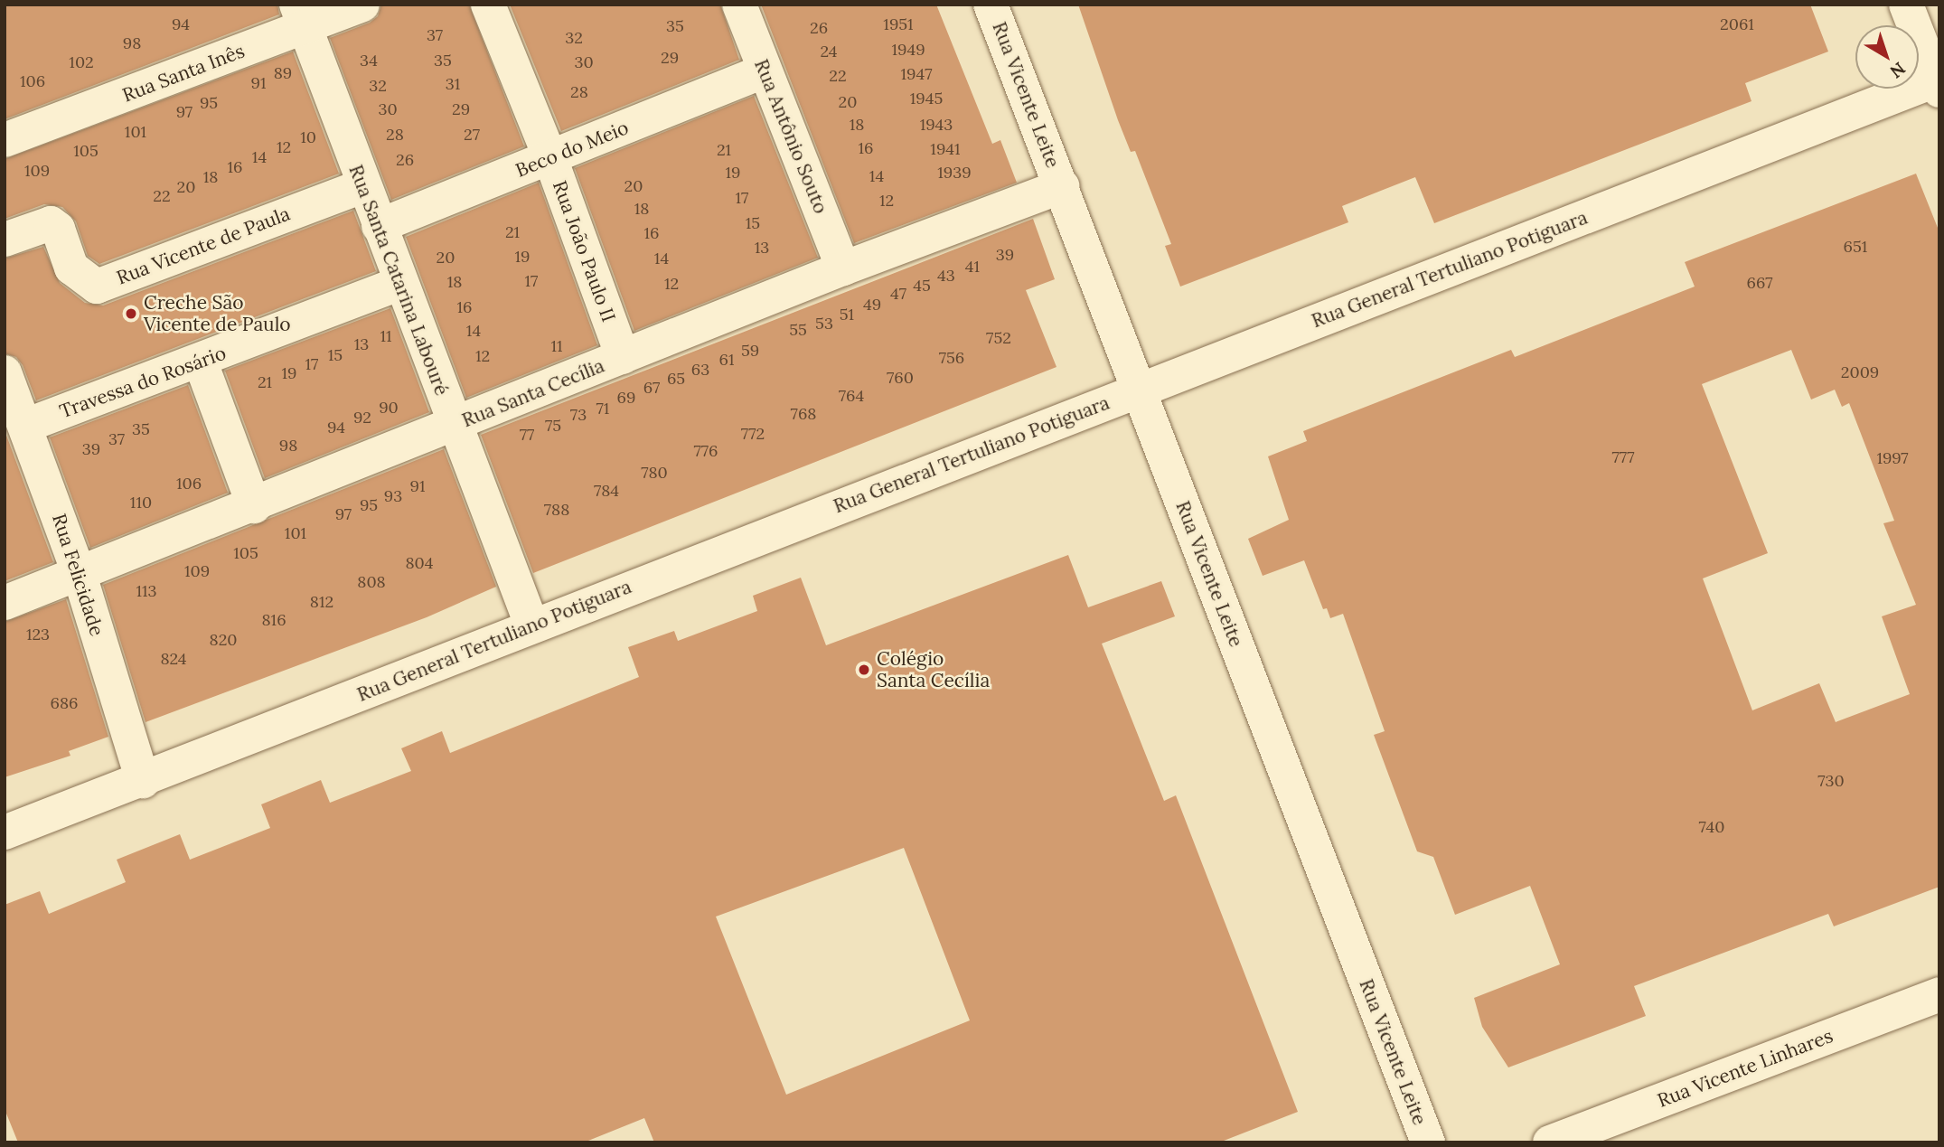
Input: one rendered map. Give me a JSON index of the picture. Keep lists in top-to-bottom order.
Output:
{
  "streets": {
    "street": [
      "Rua Santa Inês",
      "Rua Vicente Leite",
      "Rua Antônio Souto",
      "Beco do Meio",
      "Rua Vicente de Paula",
      "Rua João Paulo II",
      "Rua General Tertuliano Potiguara",
      "Rua Santa Catarina Labouré",
      "Travessa do Rosário",
      "Rua Santa Cecília",
      "Rua Felicidade",
      "Rua Vicente Linhares"
    ]
  },
  "crossings": [
    ["Rua Santa Inês", "Rua Santa Catarina Labouré"],
    ["Rua Vicente Leite", "Rua General Tertuliano Potiguara"],
    ["Rua Vicente Leite", "Rua Santa Cecília"],
    ["Rua Antônio Souto", "Beco do Meio"],
    ["Rua Antônio Souto", "Rua Santa Cecília"],
    ["Beco do Meio", "Rua João Paulo II"],
    ["Beco do Meio", "Rua Santa Catarina Labouré"],
    ["Rua Vicente de Paula", "Rua Santa Catarina Labouré"],
    ["Rua João Paulo II", "Rua Santa Cecília"],
    ["Rua General Tertuliano Potiguara", "Rua Santa Catarina Labouré"],
    ["Rua General Tertuliano Potiguara", "Rua Felicidade"],
    ["Rua Santa Catarina Labouré", "Travessa do Rosário"],
    ["Rua Santa Catarina Labouré", "Rua Santa Cecília"],
    ["Travessa do Rosário", "Rua Felicidade"],
    ["Rua Santa Cecília", "Rua Felicidade"]
  ],
  "places": ["Creche São Vicente de Paulo", "Colégio Santa Cecília"],
  "house_numbers": [
    "94",
    "1951",
    "2061",
    "35",
    "26",
    "37",
    "32",
    "98",
    "1949",
    "24",
    "29",
    "34",
    "35",
    "102",
    "30",
    "89",
    "1947",
    "22",
    "106",
    "91",
    "31",
    "32",
    "28",
    "1945",
    "20",
    "95",
    "30",
    "29",
    "97",
    "18",
    "1943",
    "101",
    "28",
    "27",
    "10",
    "12",
    "16",
    "1941",
    "21",
    "105",
    "14",
    "26",
    "16",
    "109",
    "19",
    "1939",
    "14",
    "18",
    "20",
    "20",
    "22",
    "17",
    "12",
    "18",
    "15",
    "21",
    "16",
    "651",
    "13",
    "39",
    "19",
    "20",
    "14",
    "41",
    "43",
    "17",
    "18",
    "667",
    "12",
    "45",
    "47",
    "49",
    "16",
    "51",
    "53",
    "55",
    "14",
    "11",
    "752",
    "13",
    "11",
    "59",
    "15",
    "12",
    "756",
    "61",
    "17",
    "63",
    "2009",
    "19",
    "760",
    "65",
    "21",
    "67",
    "764",
    "69",
    "90",
    "71",
    "768",
    "73",
    "92",
    "75",
    "94",
    "35",
    "772",
    "77",
    "37",
    "98",
    "39",
    "776",
    "777",
    "1997",
    "780",
    "106",
    "91",
    "784",
    "93",
    "110",
    "95",
    "788",
    "97",
    "101",
    "105",
    "804",
    "109",
    "808",
    "113",
    "812",
    "816",
    "123",
    "820",
    "824",
    "686",
    "730",
    "740"
  ],
  "north": "bottom right"
}
